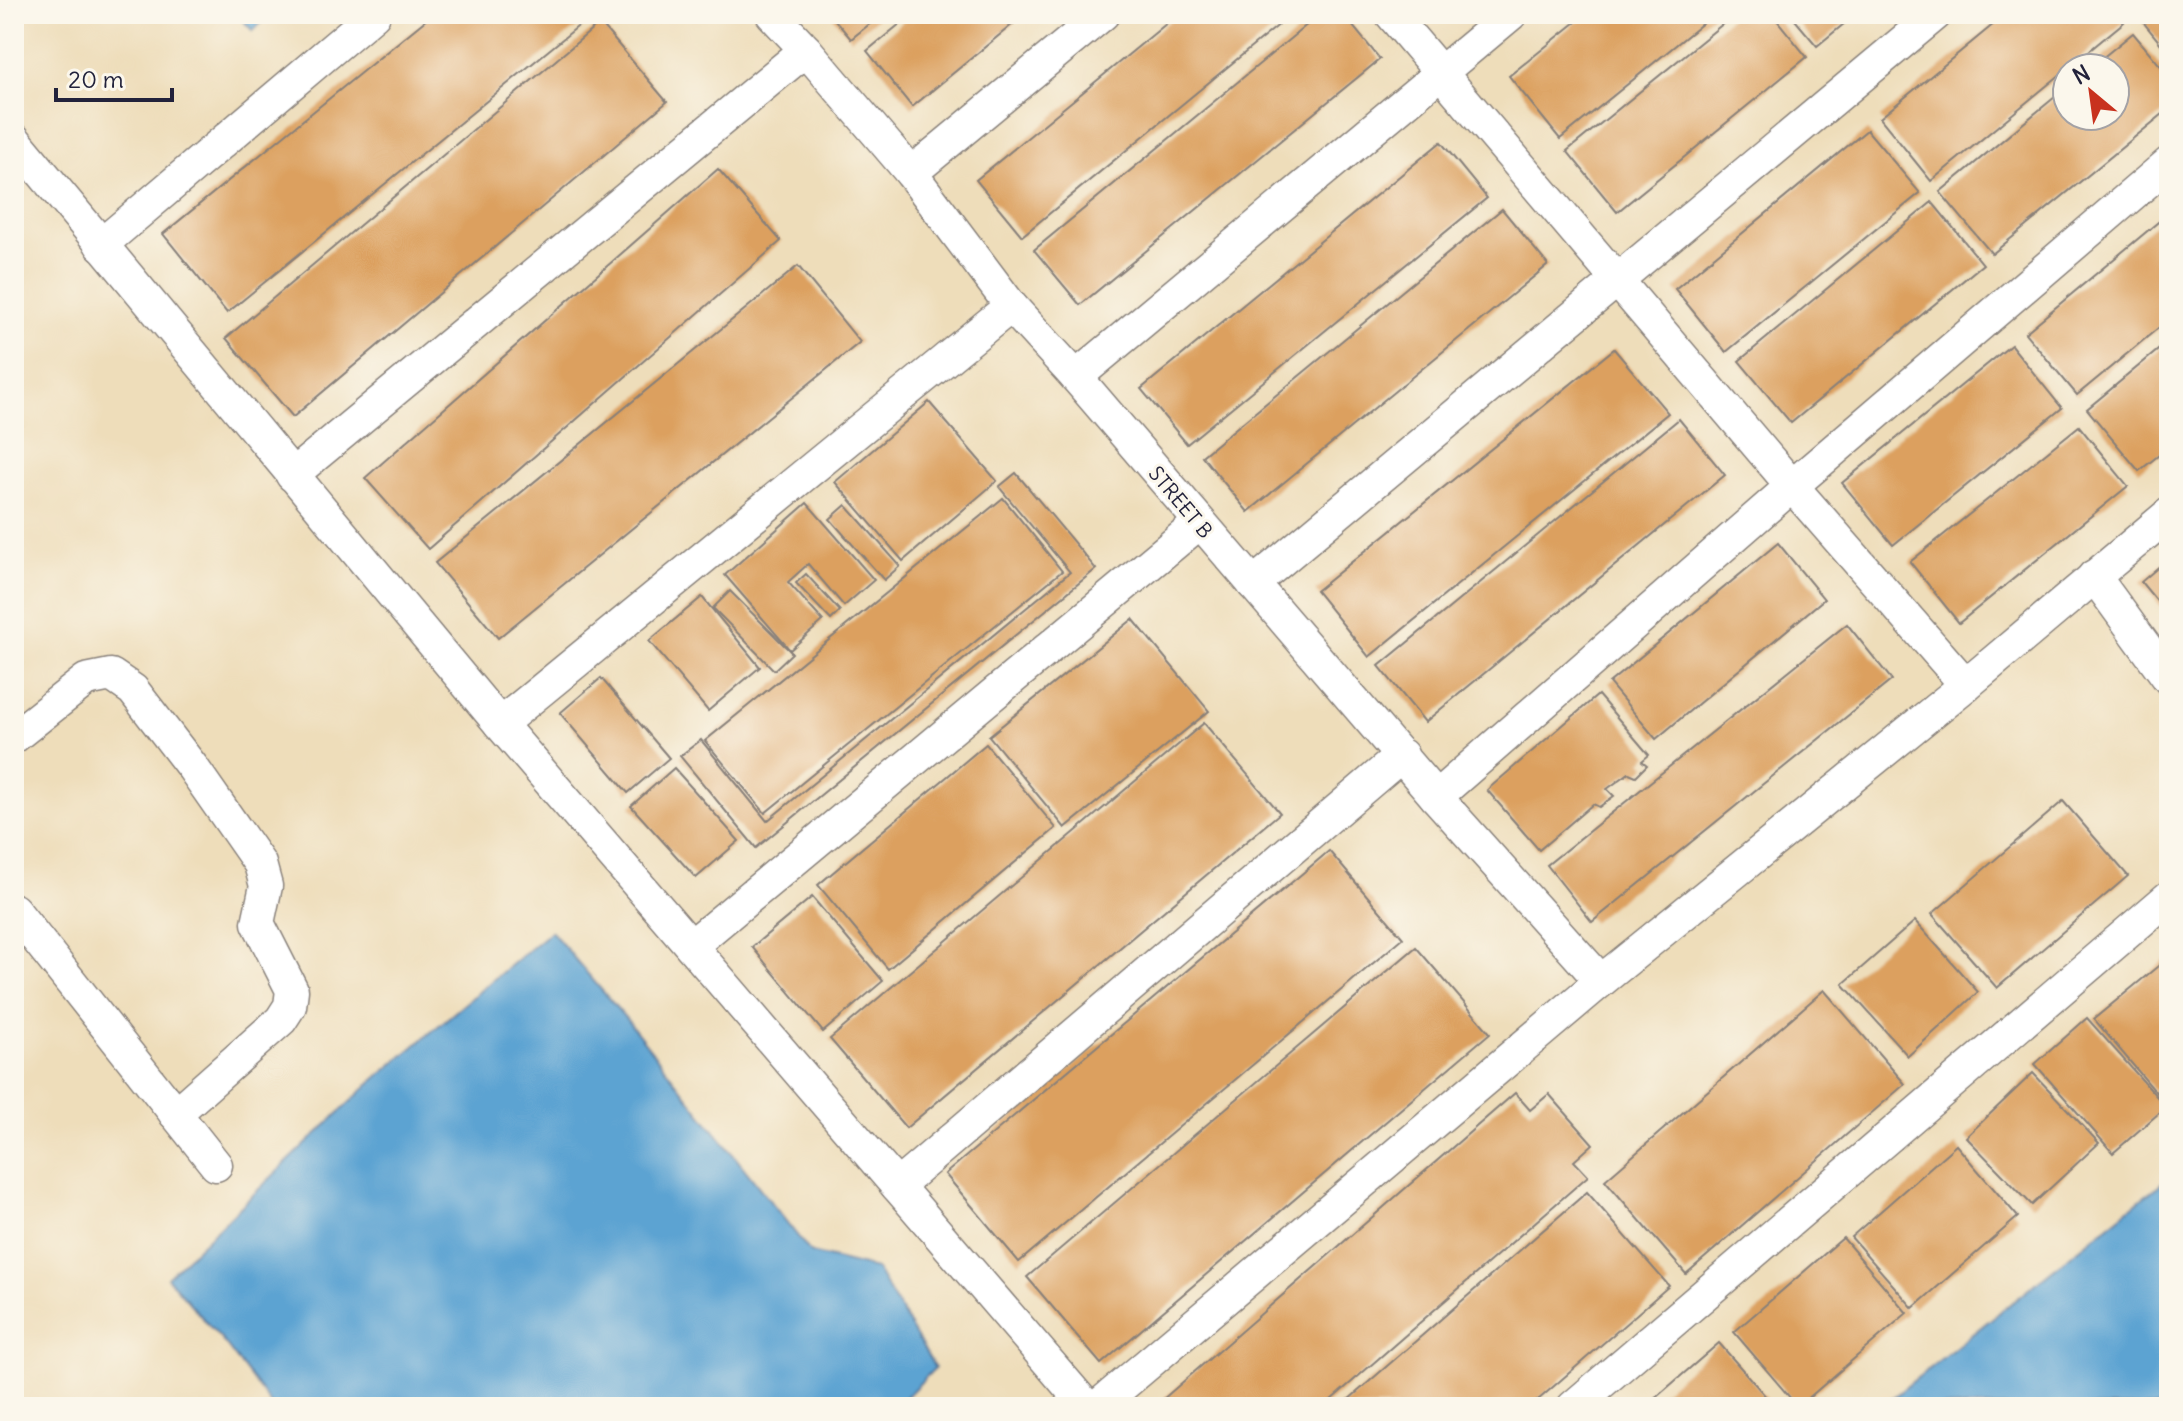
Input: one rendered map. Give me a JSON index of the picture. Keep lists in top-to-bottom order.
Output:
{
  "streets": {
    "street": ["STREET B"]
  },
  "scale_bar": "20 m",
  "north": "top left"
}
